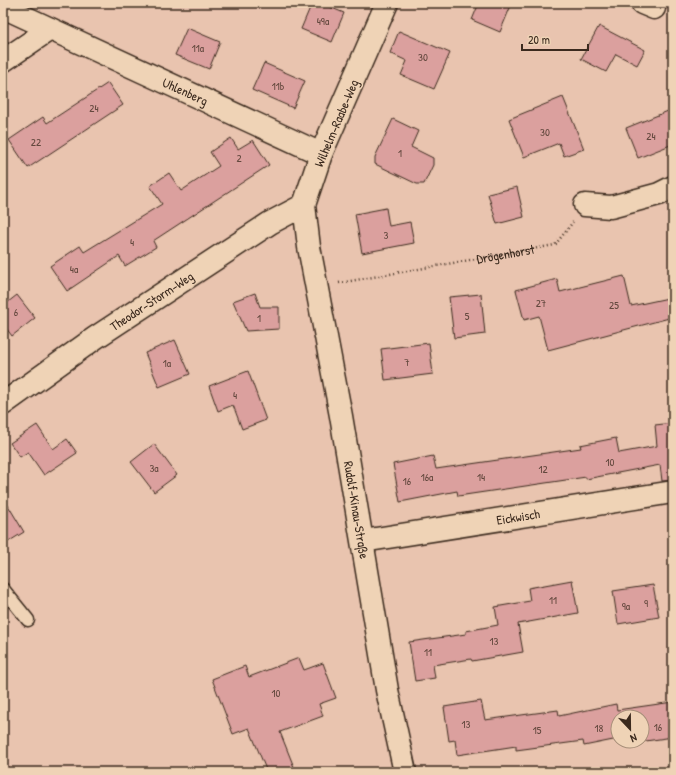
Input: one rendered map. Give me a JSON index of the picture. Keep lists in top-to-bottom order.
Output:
{
  "streets": {
    "street": [
      "Uhlenberg",
      "Wilhelm-Raabe-Weg",
      "Theodor-Storm-Weg",
      "Rudolf-Kinau-Straße",
      "Eickwisch"
    ],
    "path": ["Drögenhorst"]
  },
  "crossings": [
    ["Uhlenberg", "Wilhelm-Raabe-Weg"],
    ["Wilhelm-Raabe-Weg", "Theodor-Storm-Weg"],
    ["Wilhelm-Raabe-Weg", "Rudolf-Kinau-Straße"],
    ["Drögenhorst", "Rudolf-Kinau-Straße"],
    ["Rudolf-Kinau-Straße", "Eickwisch"]
  ],
  "house_numbers": [
    "49a",
    "11a",
    "30",
    "11b",
    "24",
    "30",
    "24",
    "22",
    "1",
    "2",
    "3",
    "4",
    "4a",
    "27",
    "25",
    "6",
    "5",
    "1",
    "7",
    "1a",
    "4",
    "10",
    "3a",
    "12",
    "16a",
    "14",
    "16",
    "11",
    "9",
    "9a",
    "13",
    "11",
    "10",
    "13",
    "16",
    "18",
    "15"
  ],
  "scale_bar": "20 m",
  "north": "bottom"
}
